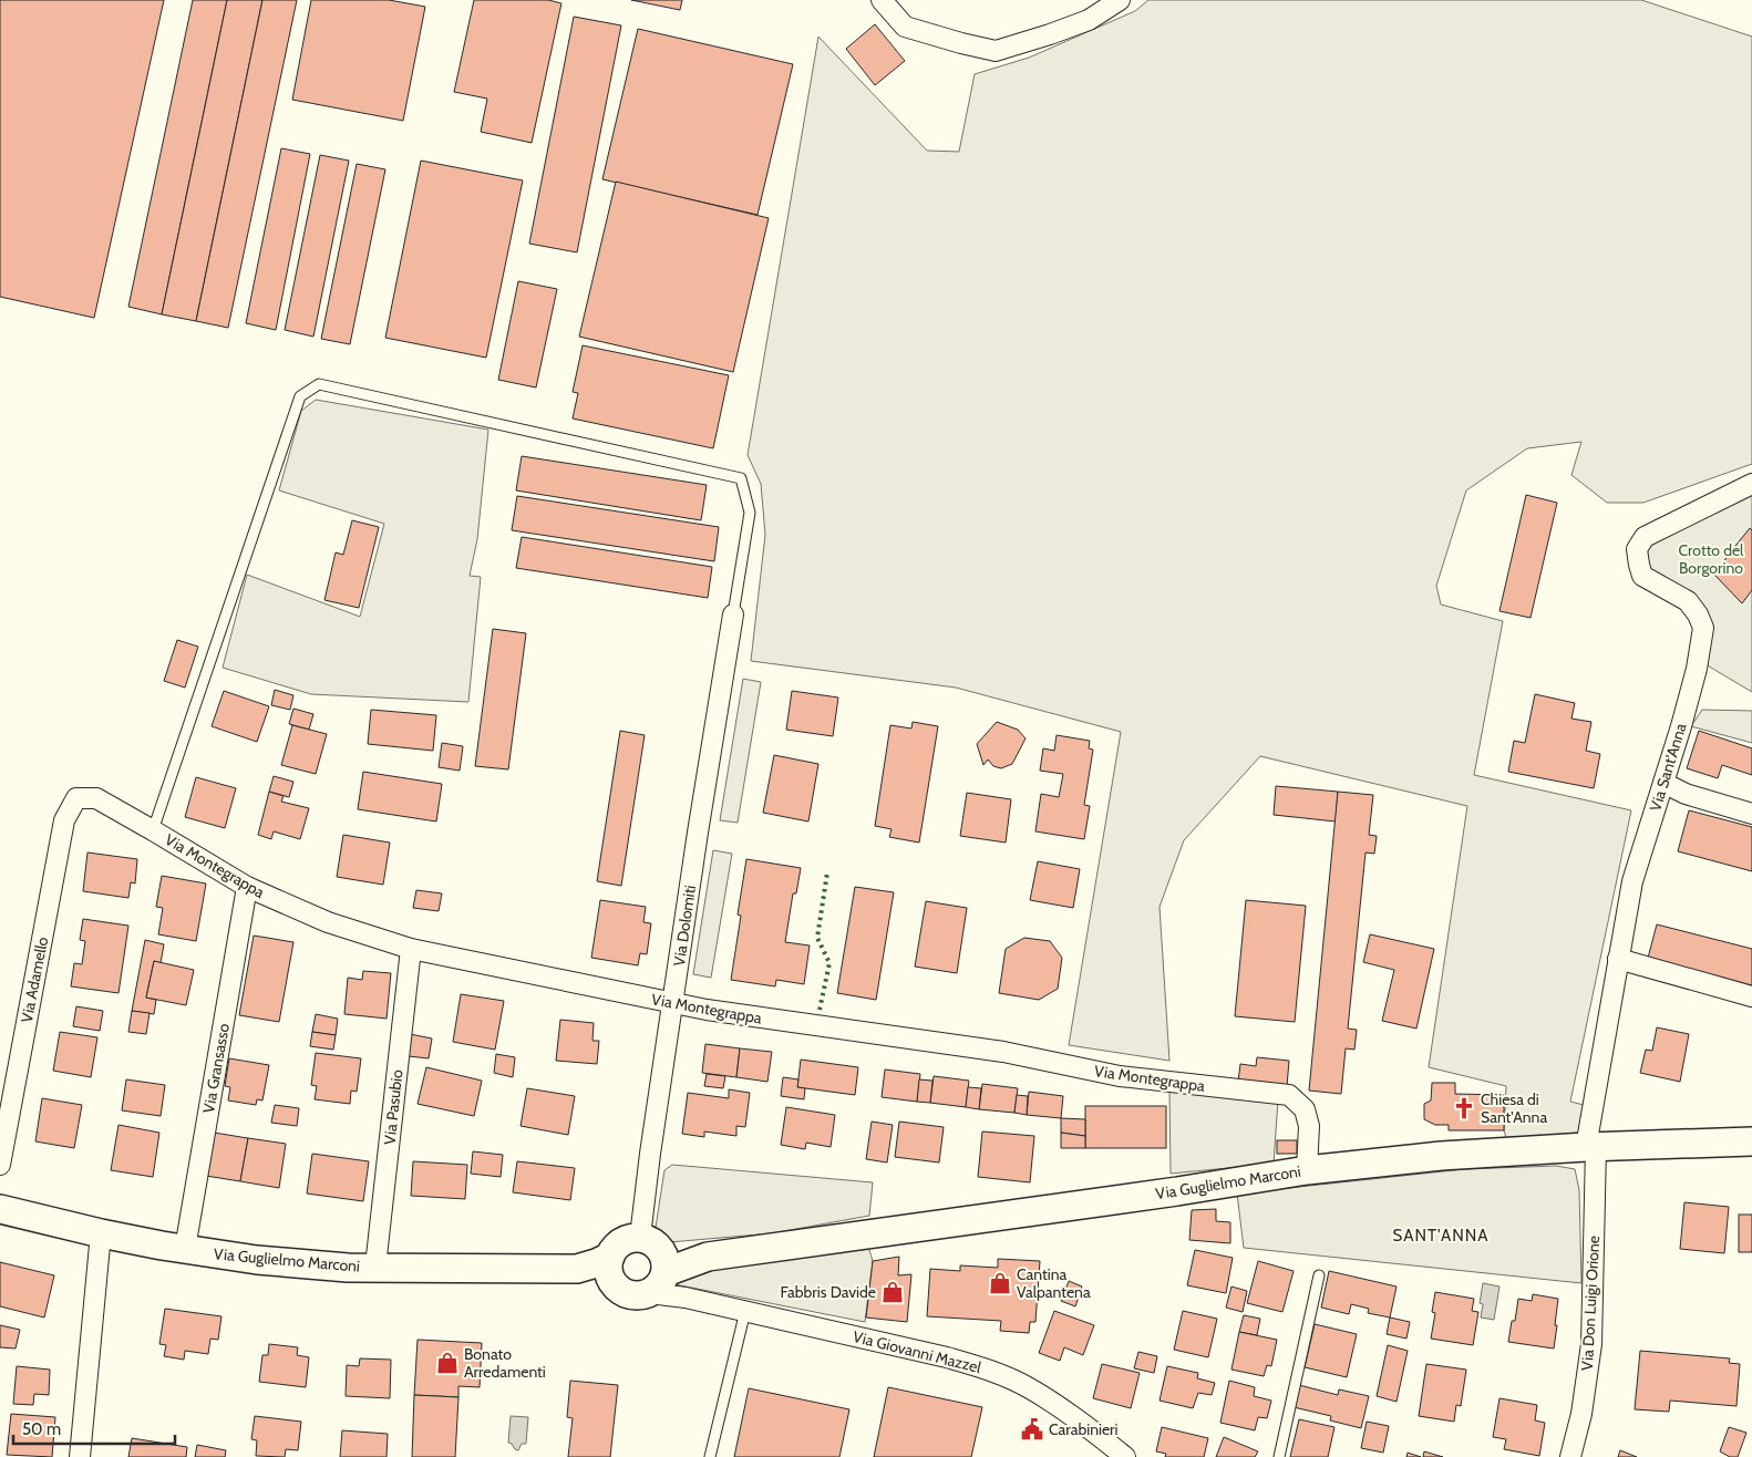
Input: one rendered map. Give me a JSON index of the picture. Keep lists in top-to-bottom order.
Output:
{
  "streets": {
    "street": [
      "Via Sant'Anna",
      "Via Montegrappa",
      "Via Dolomiti",
      "Via Adamello",
      "Via Gransasso",
      "Via Pasubio",
      "Via Guglielmo Marconi",
      "Via Don Luigi Orione",
      "Via Giovanni Mazzel"
    ]
  },
  "crossings": [
    ["Via Sant'Anna", "Via Guglielmo Marconi"],
    ["Via Sant'Anna", "Via Don Luigi Orione"],
    ["Via Montegrappa", "Via Dolomiti"],
    ["Via Montegrappa", "Via Adamello"],
    ["Via Montegrappa", "Via Gransasso"],
    ["Via Montegrappa", "Via Pasubio"],
    ["Via Montegrappa", "Via Guglielmo Marconi"],
    ["Via Dolomiti", "Via Guglielmo Marconi"],
    ["Via Dolomiti", "Via Giovanni Mazzel"],
    ["Via Gransasso", "Via Guglielmo Marconi"],
    ["Via Pasubio", "Via Guglielmo Marconi"],
    ["Via Guglielmo Marconi", "Via Don Luigi Orione"],
    ["Via Guglielmo Marconi", "Via Giovanni Mazzel"]
  ],
  "districts": ["SANT'ANNA"],
  "parks": ["Crotto del Borgorino"],
  "places": {
    "church": ["Chiesa di Sant'Anna"],
    "shop": ["Cantina Valpantena", "Fabbris Davide", "Bonato Arredamenti"],
    "public building": ["Carabinieri"]
  },
  "scale_bar": "50 m"
}
